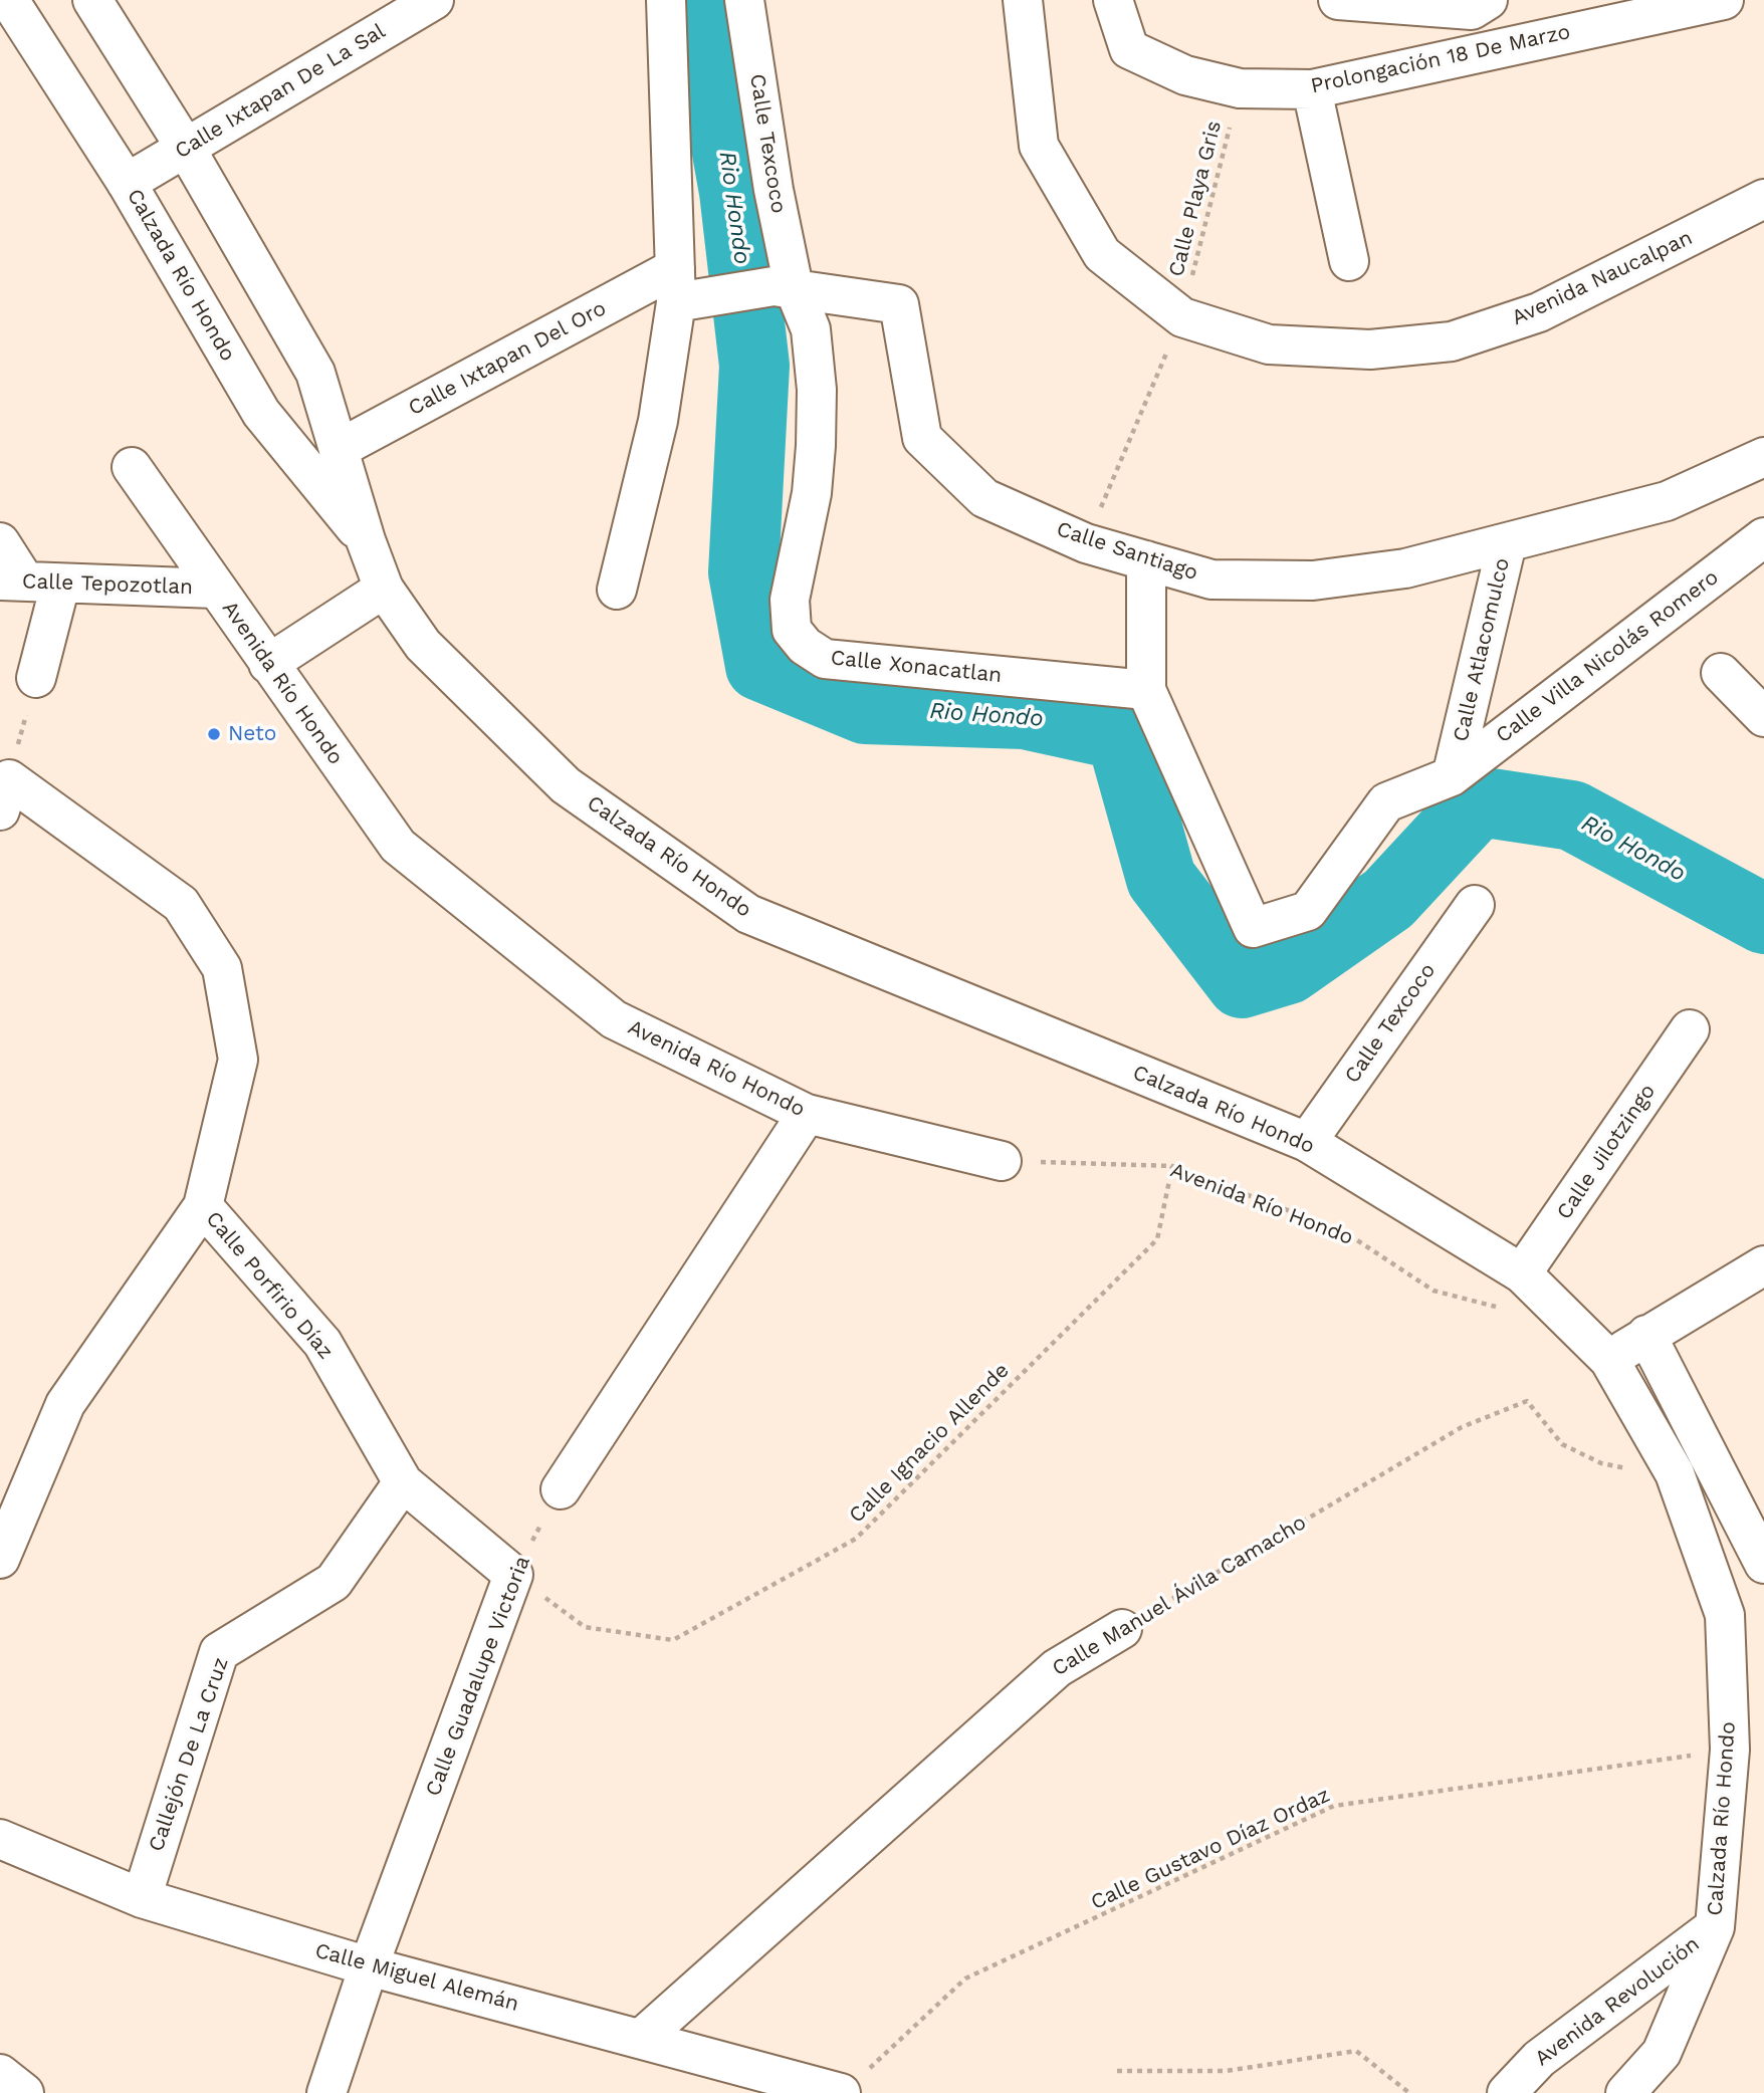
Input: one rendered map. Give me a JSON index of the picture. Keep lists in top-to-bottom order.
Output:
{
  "streets": {
    "street": [
      "Prolongación 18 De Marzo",
      "Calle Ixtapan De La Sal",
      "Calle Texcoco",
      "Calzada Río Hondo",
      "Avenida Naucalpan",
      "Calle Ixtapan Del Oro",
      "Calle Santiago",
      "Calle Tepozotlan",
      "Calle Atlacomulco",
      "Calle Villa Nicolás Romero",
      "Calle Xonacatlan",
      "Avenida Río Hondo",
      "Calle Jilotzingo",
      "Calle Porfirio Díaz",
      "Calle Manuel Ávila Camacho",
      "Calle Guadalupe Victoria",
      "Callejón De La Cruz",
      "Calle Miguel Alemán",
      "Avenida Revolución"
    ],
    "path": ["Calle Playa Gris", "Calle Ignacio Allende", "Calle Gustavo Díaz Ordaz"]
  },
  "crossings": [
    ["Prolongación 18 De Marzo", "Calle Playa Gris"],
    ["Calle Ixtapan De La Sal", "Calzada Río Hondo"],
    ["Calle Texcoco", "Calzada Río Hondo"],
    ["Calle Texcoco", "Calle Santiago"],
    ["Calle Texcoco", "Calle Xonacatlan"],
    ["Calle Playa Gris", "Avenida Naucalpan"],
    ["Calle Playa Gris", "Calle Santiago"],
    ["Calzada Río Hondo", "Calle Ixtapan Del Oro"],
    ["Calzada Río Hondo", "Calle Jilotzingo"],
    ["Calzada Río Hondo", "Calle Manuel Ávila Camacho"],
    ["Calzada Río Hondo", "Calle Gustavo Díaz Ordaz"],
    ["Calzada Río Hondo", "Avenida Revolución"],
    ["Calle Ixtapan Del Oro", "Calle Santiago"],
    ["Calle Santiago", "Calle Atlacomulco"],
    ["Calle Santiago", "Calle Xonacatlan"],
    ["Calle Tepozotlan", "Avenida Río Hondo"],
    ["Calle Atlacomulco", "Calle Villa Nicolás Romero"],
    ["Avenida Río Hondo", "Calle Ignacio Allende"],
    ["Calle Porfirio Díaz", "Calle Ignacio Allende"],
    ["Calle Porfirio Díaz", "Calle Guadalupe Victoria"],
    ["Calle Porfirio Díaz", "Callejón De La Cruz"],
    ["Calle Ignacio Allende", "Calle Guadalupe Victoria"],
    ["Calle Manuel Ávila Camacho", "Calle Miguel Alemán"],
    ["Calle Guadalupe Victoria", "Calle Miguel Alemán"],
    ["Callejón De La Cruz", "Calle Miguel Alemán"],
    ["Calle Gustavo Díaz Ordaz", "Calle Miguel Alemán"]
  ],
  "water": ["Rio Hondo"],
  "places": ["Neto"]
}
